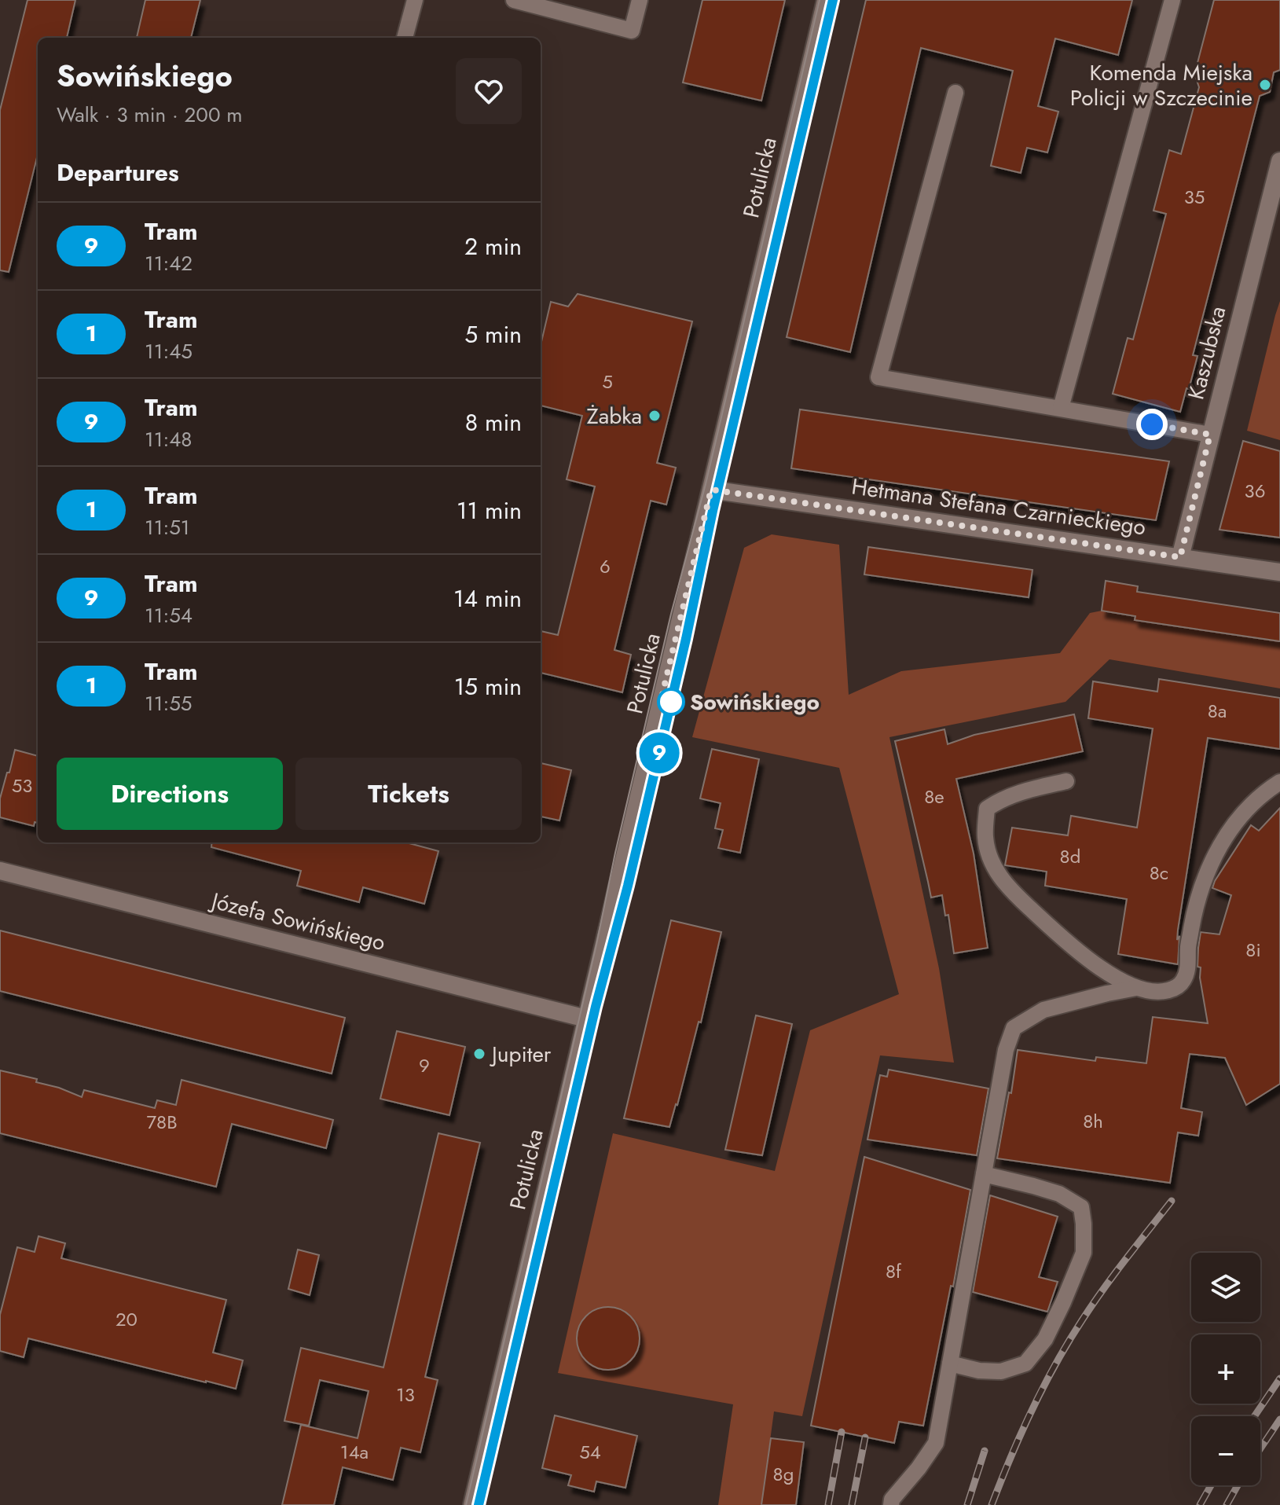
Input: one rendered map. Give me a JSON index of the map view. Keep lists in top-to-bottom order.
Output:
{
  "streets": {
    "street": [
      "Potulicka",
      "Kaszubska",
      "Hetmana Stefana Czarnieckiego",
      "Józefa Sowińskiego"
    ]
  },
  "crossings": [
    ["Potulicka", "Hetmana Stefana Czarnieckiego"],
    ["Potulicka", "Józefa Sowińskiego"],
    ["Kaszubska", "Hetmana Stefana Czarnieckiego"]
  ],
  "places": [
    "Komenda Miejska Policji w Szczecinie",
    "Żabka",
    "Sowińskiego",
    "Jupiter"
  ],
  "lines": ["tram line 9"],
  "house_numbers": [
    "35",
    "5",
    "36",
    "6",
    "8a",
    "53",
    "8e",
    "8d",
    "8c",
    "8i",
    "9",
    "8h",
    "78B",
    "8f",
    "20",
    "13",
    "14a",
    "54",
    "8g"
  ],
  "page": {
    "on_map": "9",
    "heading": [
      ["Sowińskiego", "Walk · 3 min · 200 m"],
      "Departures"
    ],
    "list": [
      {
        "mark": "9",
        "name": "Tram",
        "note": "11:42",
        "value": "2 min"
      },
      {
        "mark": "1",
        "name": "Tram",
        "note": "11:45",
        "value": "5 min"
      },
      {
        "mark": "9",
        "name": "Tram",
        "note": "11:48",
        "value": "8 min"
      },
      {
        "mark": "1",
        "name": "Tram",
        "note": "11:51",
        "value": "11 min"
      },
      {
        "mark": "9",
        "name": "Tram",
        "note": "11:54",
        "value": "14 min"
      },
      {
        "mark": "1",
        "name": "Tram",
        "note": "11:55",
        "value": "15 min"
      }
    ],
    "buttons": ["Directions", "Tickets"],
    "map_buttons": ["+", "−"]
  }
}
